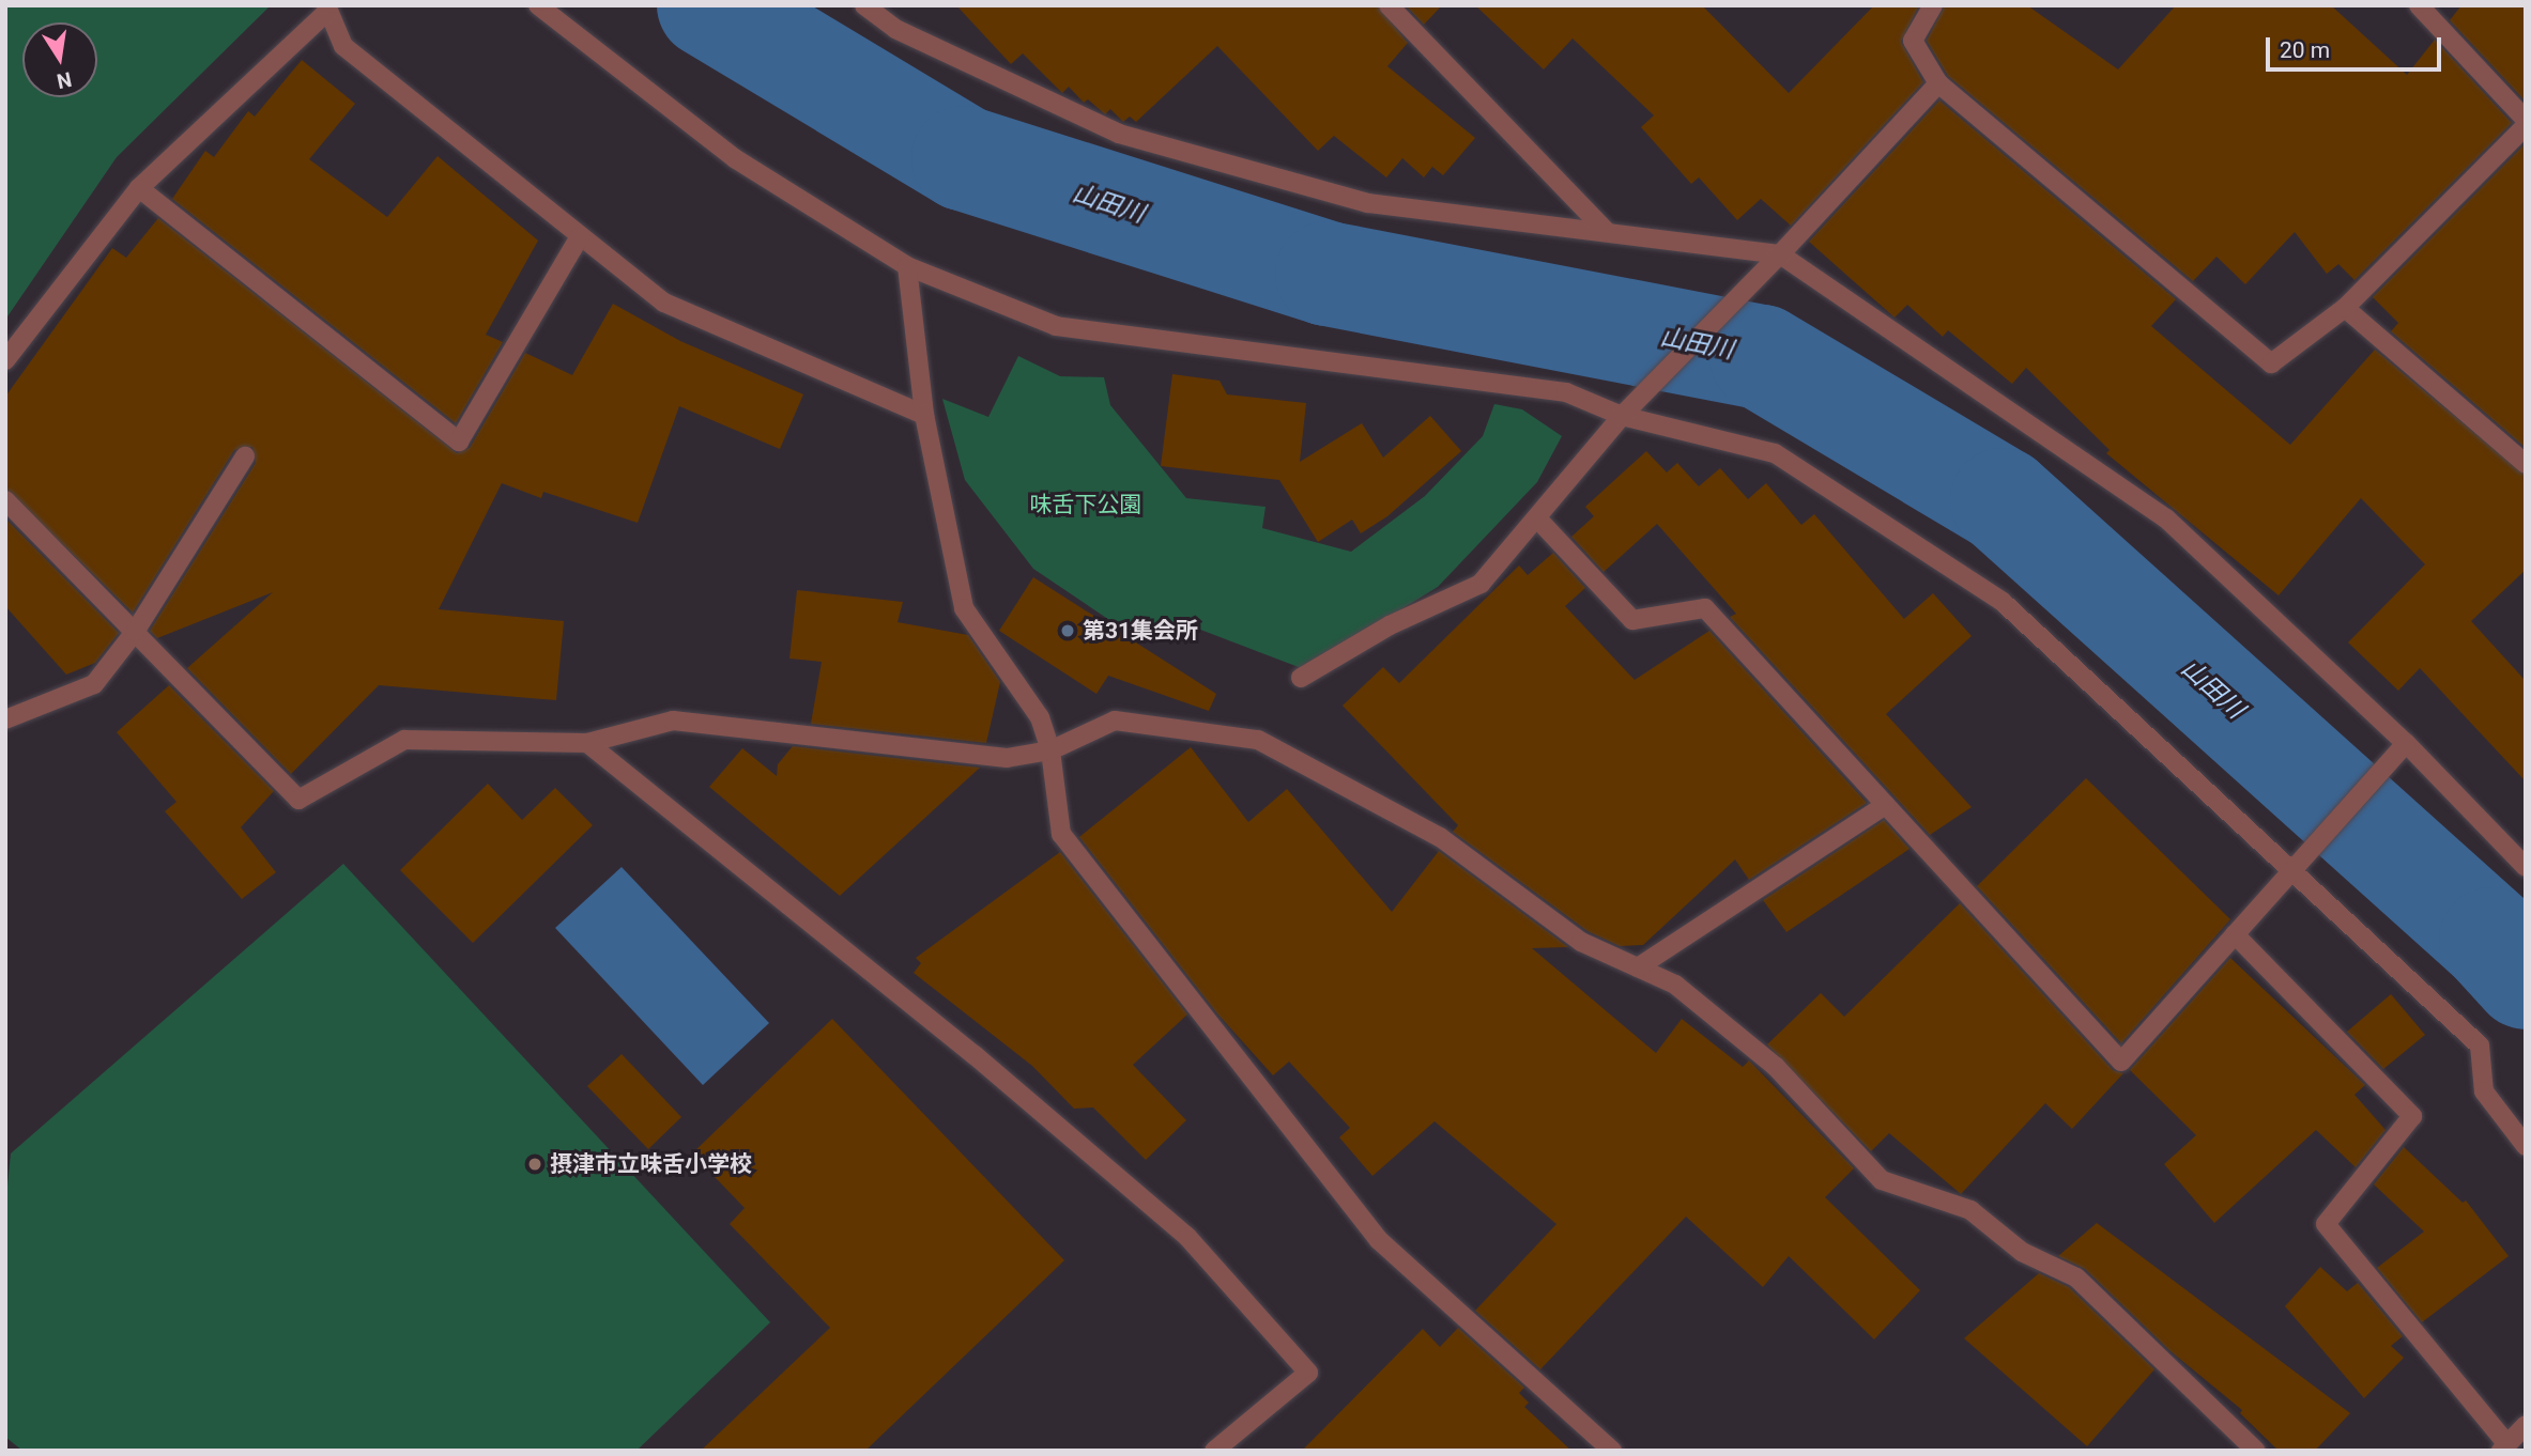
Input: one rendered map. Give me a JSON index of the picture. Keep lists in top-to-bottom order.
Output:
{
  "water": ["山田川"],
  "parks": ["味舌下公園"],
  "places": ["第31集会所", "摂津市立味舌小学校"],
  "scale_bar": "20 m",
  "north": "bottom"
}
